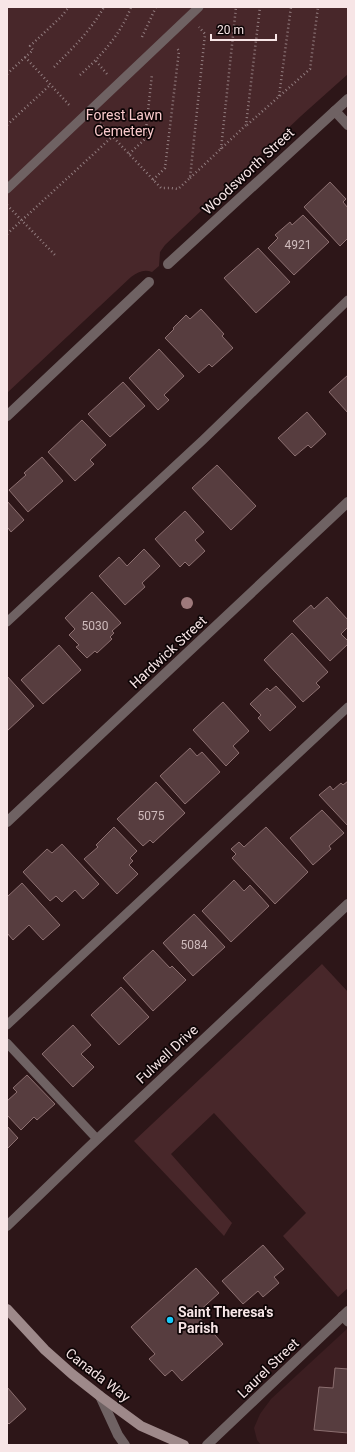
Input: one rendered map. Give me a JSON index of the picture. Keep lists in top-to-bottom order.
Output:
{
  "streets": {
    "main road": ["Canada Way"],
    "street": [
      "Woodsworth Street",
      "Hardwick Street",
      "Fulwell Drive",
      "Laurel Street"
    ]
  },
  "parks": ["Forest Lawn Cemetery"],
  "places": ["Saint Theresa's Parish"],
  "house_numbers": [
    "4921",
    "5030",
    "5075",
    "5084"
  ],
  "scale_bar": "20 m"
}
